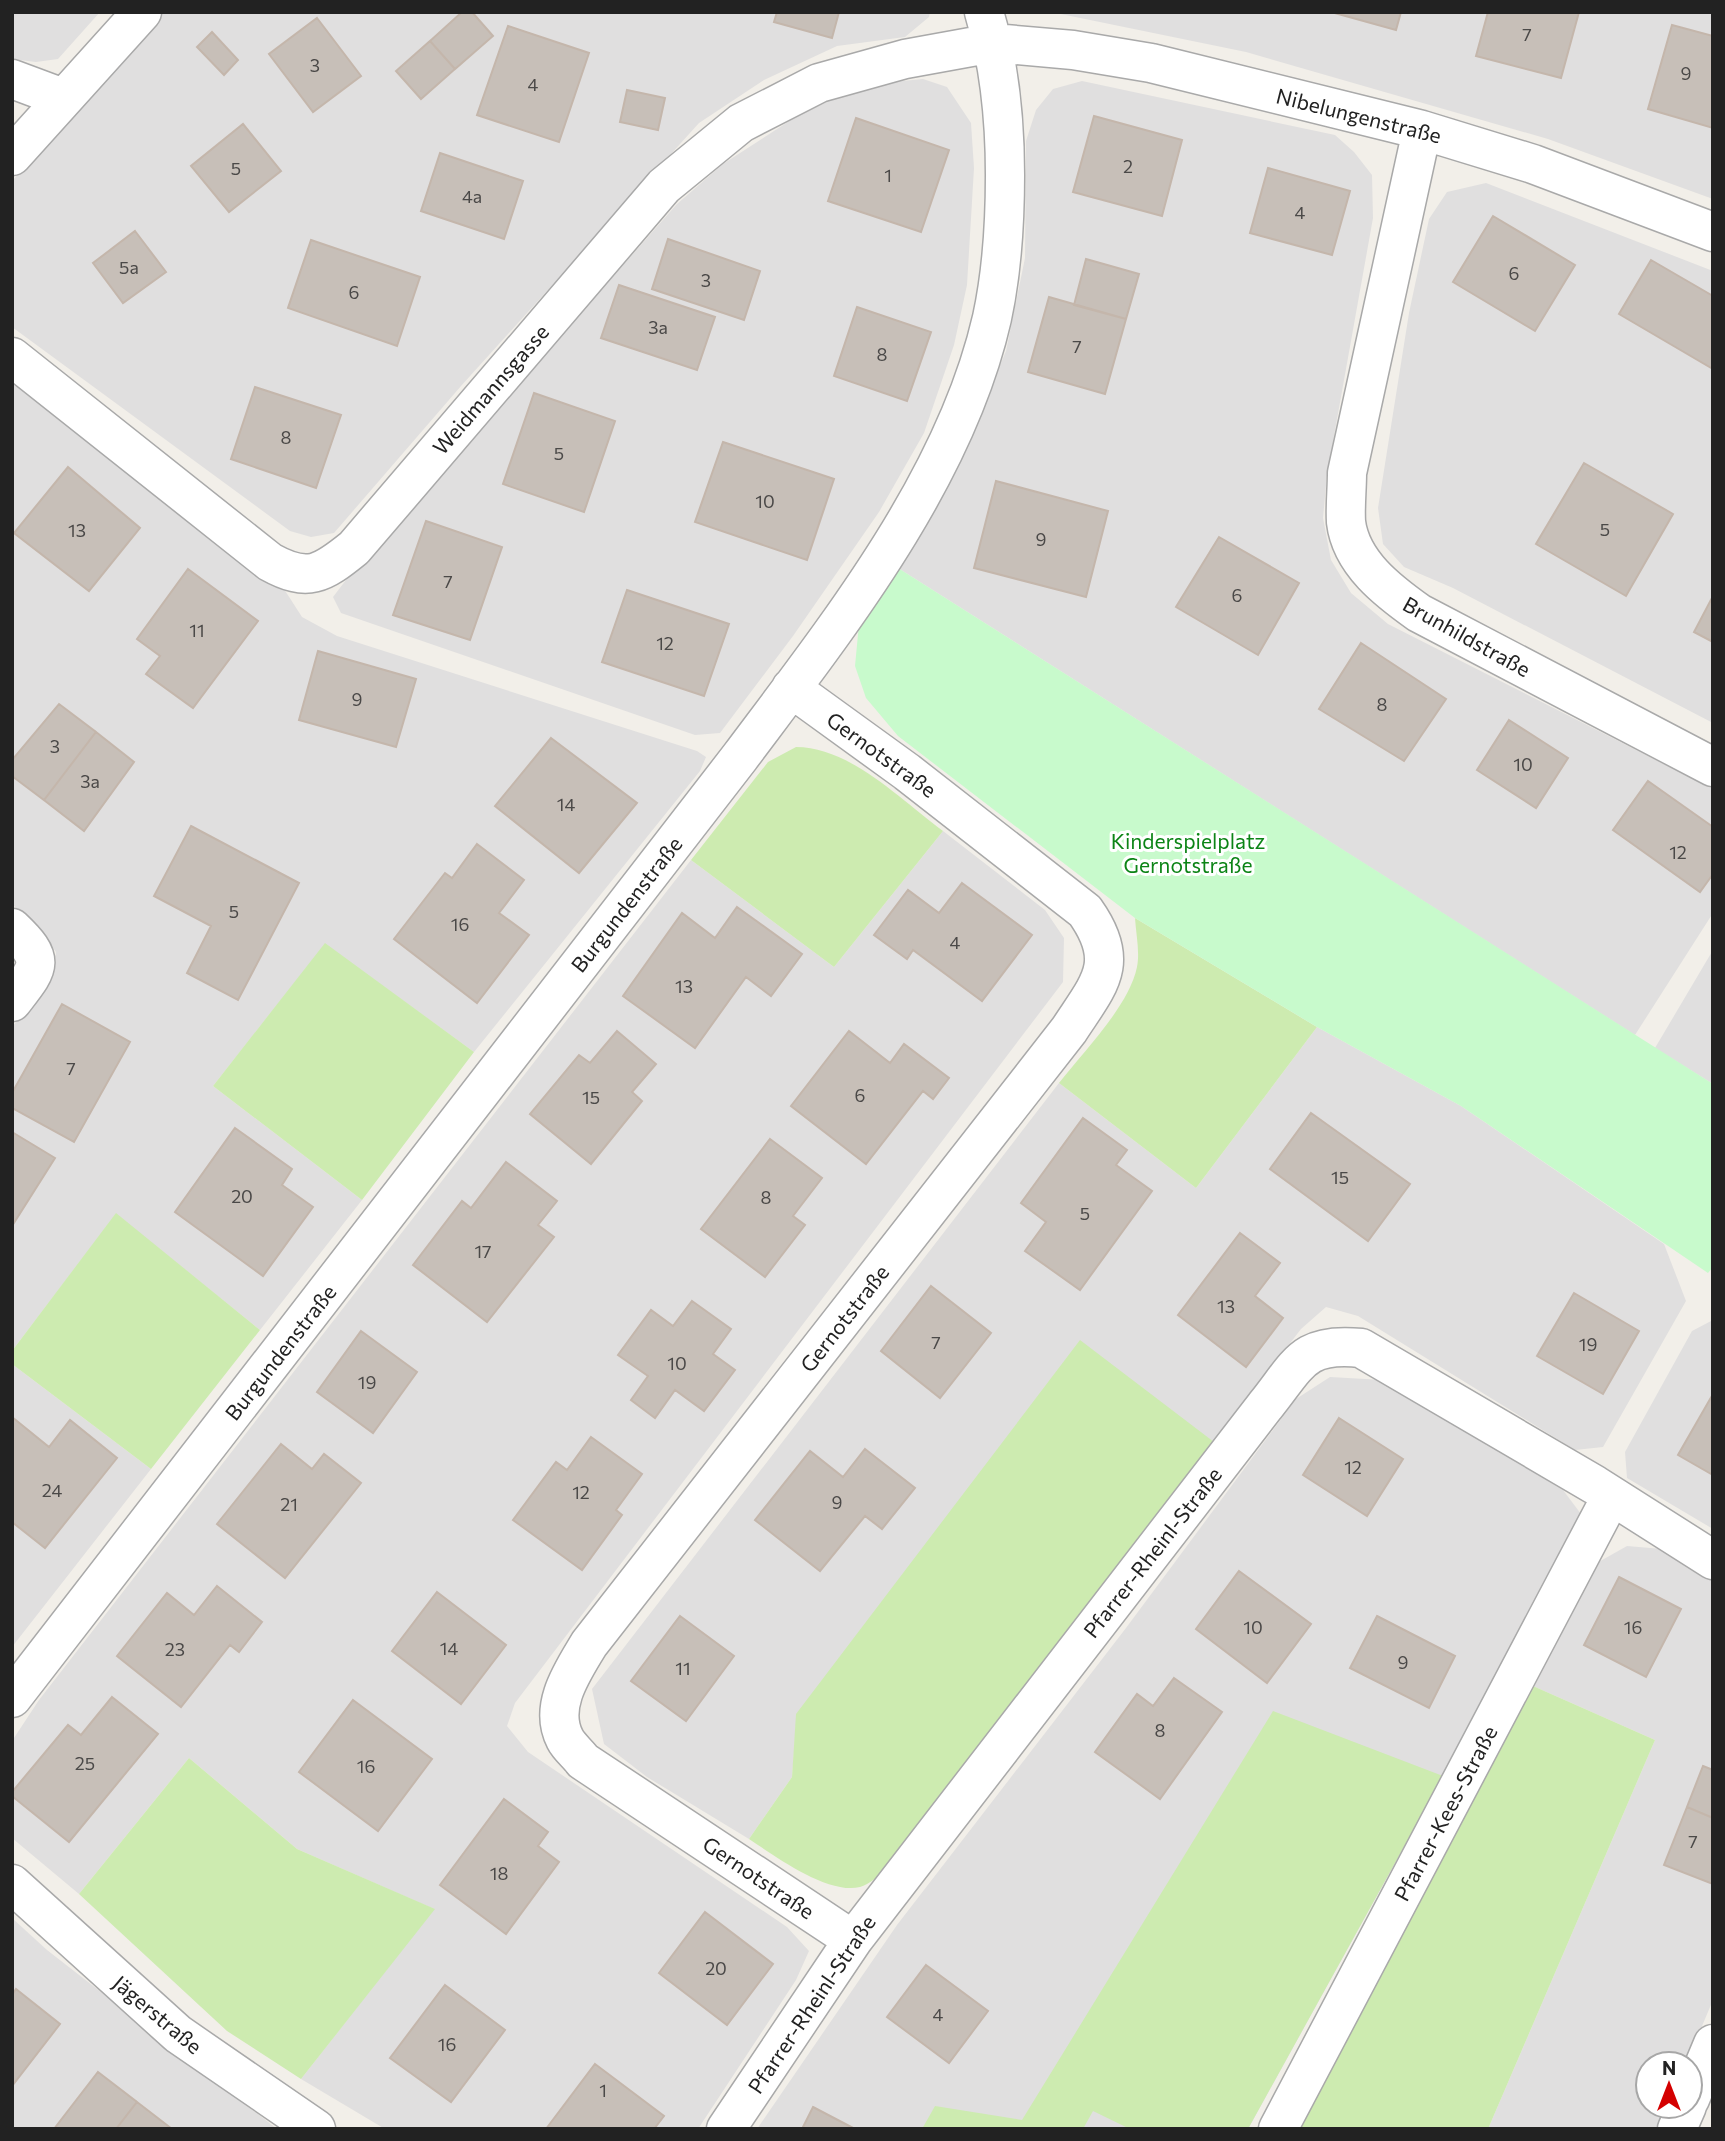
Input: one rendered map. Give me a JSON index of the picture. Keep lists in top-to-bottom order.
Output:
{
  "streets": {
    "street": [
      "Nibelungenstraße",
      "Weidmannsgasse",
      "Brunhildstraße",
      "Gernotstraße",
      "Burgundenstraße",
      "Pfarrer-Rheinl-Straße",
      "Pfarrer-Kees-Straße",
      "Jägerstraße"
    ]
  },
  "crossings": [
    ["Nibelungenstraße", "Weidmannsgasse"],
    ["Nibelungenstraße", "Brunhildstraße"],
    ["Nibelungenstraße", "Burgundenstraße"],
    ["Weidmannsgasse", "Burgundenstraße"],
    ["Gernotstraße", "Burgundenstraße"],
    ["Gernotstraße", "Pfarrer-Rheinl-Straße"],
    ["Pfarrer-Rheinl-Straße", "Pfarrer-Kees-Straße"]
  ],
  "parks": ["Kinderspielplatz Gernotstraße"],
  "house_numbers": [
    "7",
    "3",
    "9",
    "4",
    "2",
    "5",
    "1",
    "4a",
    "4",
    "5a",
    "6",
    "3",
    "6",
    "3a",
    "7",
    "8",
    "8",
    "5",
    "10",
    "5",
    "13",
    "9",
    "7",
    "6",
    "11",
    "12",
    "9",
    "8",
    "3",
    "10",
    "3a",
    "14",
    "12",
    "5",
    "16",
    "4",
    "13",
    "7",
    "6",
    "15",
    "15",
    "20",
    "8",
    "5",
    "17",
    "13",
    "7",
    "19",
    "10",
    "19",
    "12",
    "24",
    "12",
    "9",
    "21",
    "10",
    "16",
    "14",
    "23",
    "9",
    "11",
    "8",
    "25",
    "16",
    "7",
    "18",
    "20",
    "4",
    "16",
    "1"
  ],
  "north": "top"
}
